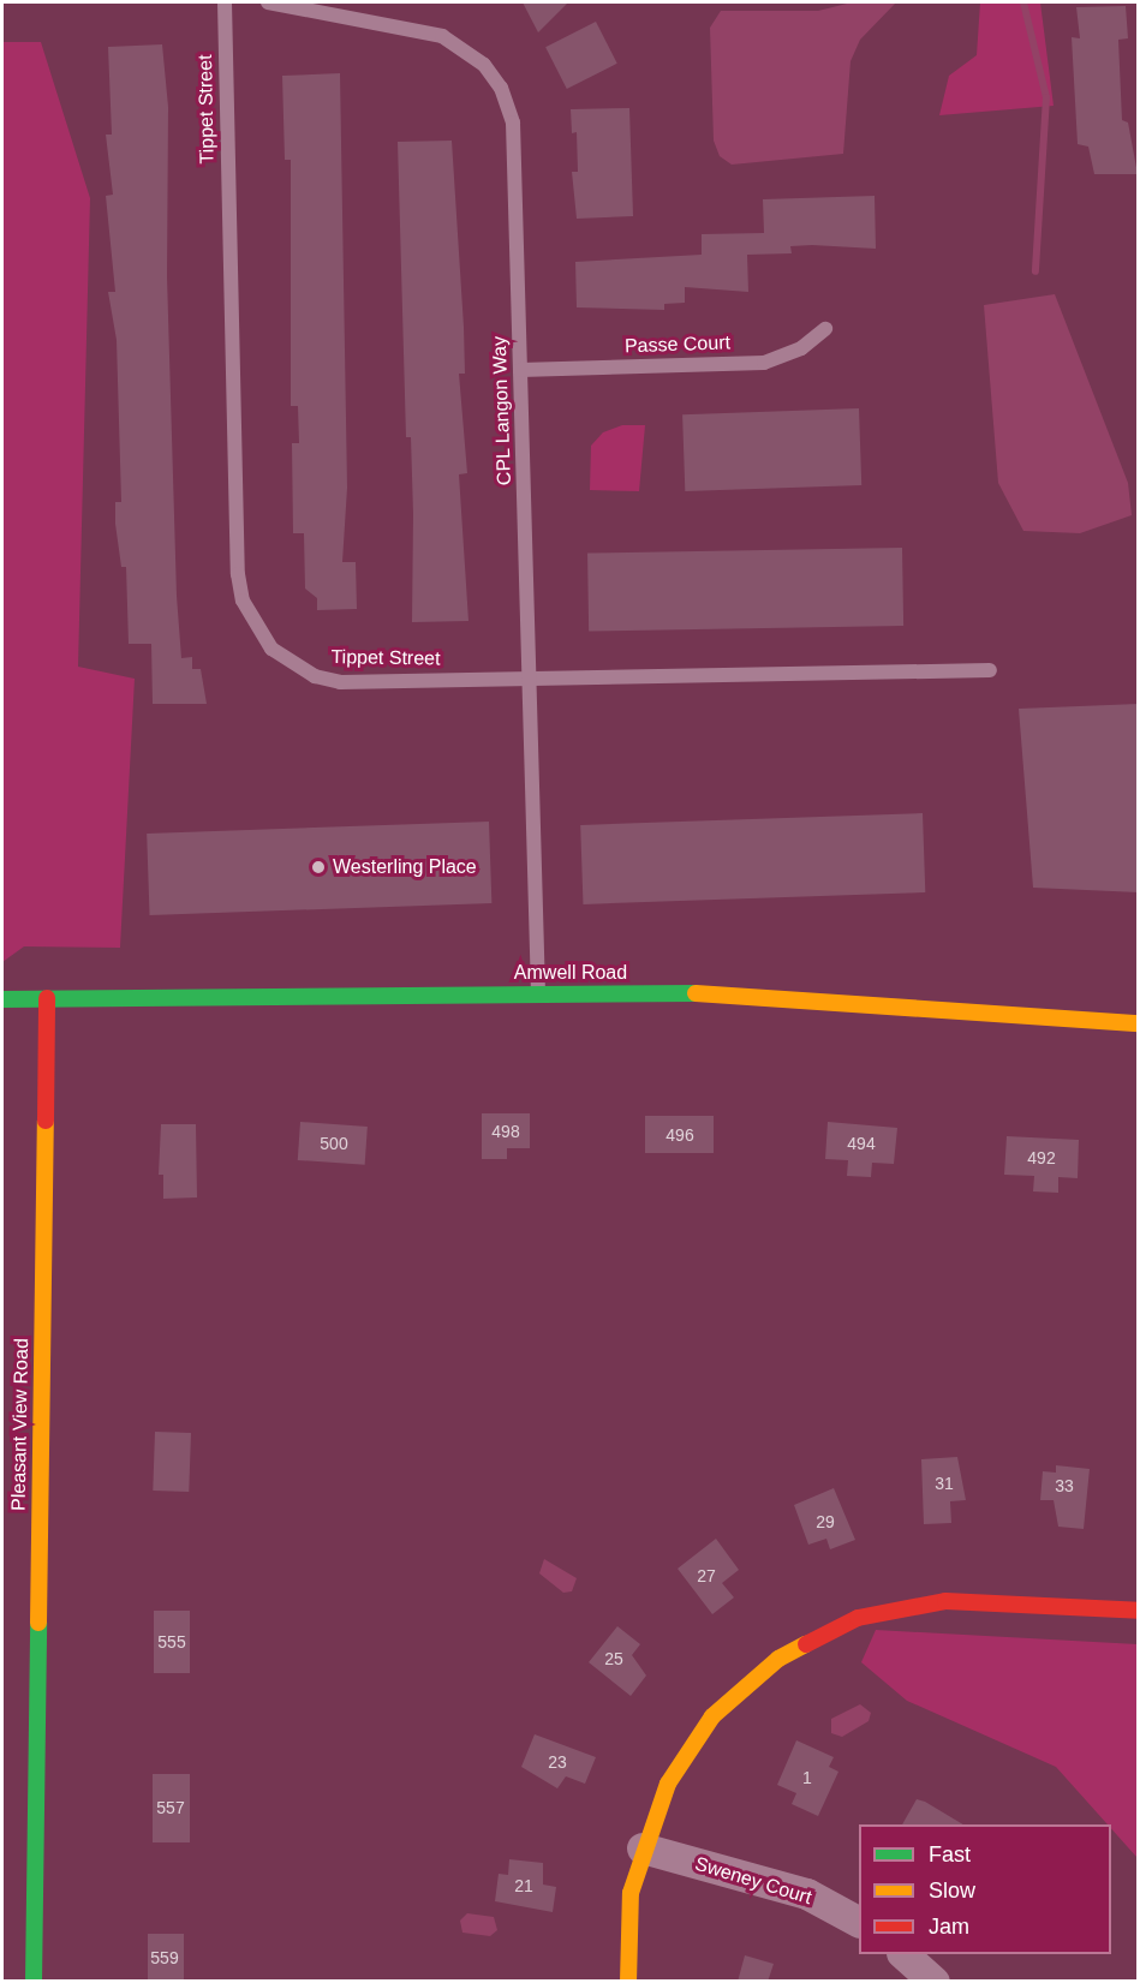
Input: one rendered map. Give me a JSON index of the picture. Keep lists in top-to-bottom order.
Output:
{
  "streets": {
    "street": ["Amwell Road", "Pleasant View Road", "Sweney Court"],
    "lane": ["Tippet Street", "Passe Court", "CPL Langon Way"]
  },
  "crossings": [
    ["Tippet Street", "CPL Langon Way"],
    ["Passe Court", "CPL Langon Way"],
    ["CPL Langon Way", "Amwell Road"],
    ["Amwell Road", "Pleasant View Road"]
  ],
  "places": ["Westerling Place"],
  "house_numbers": [
    "498",
    "496",
    "500",
    "494",
    "492",
    "31",
    "33",
    "29",
    "27",
    "555",
    "25",
    "23",
    "1",
    "557",
    "21",
    "559"
  ],
  "legend": ["Fast", "Slow", "Jam"]
}
